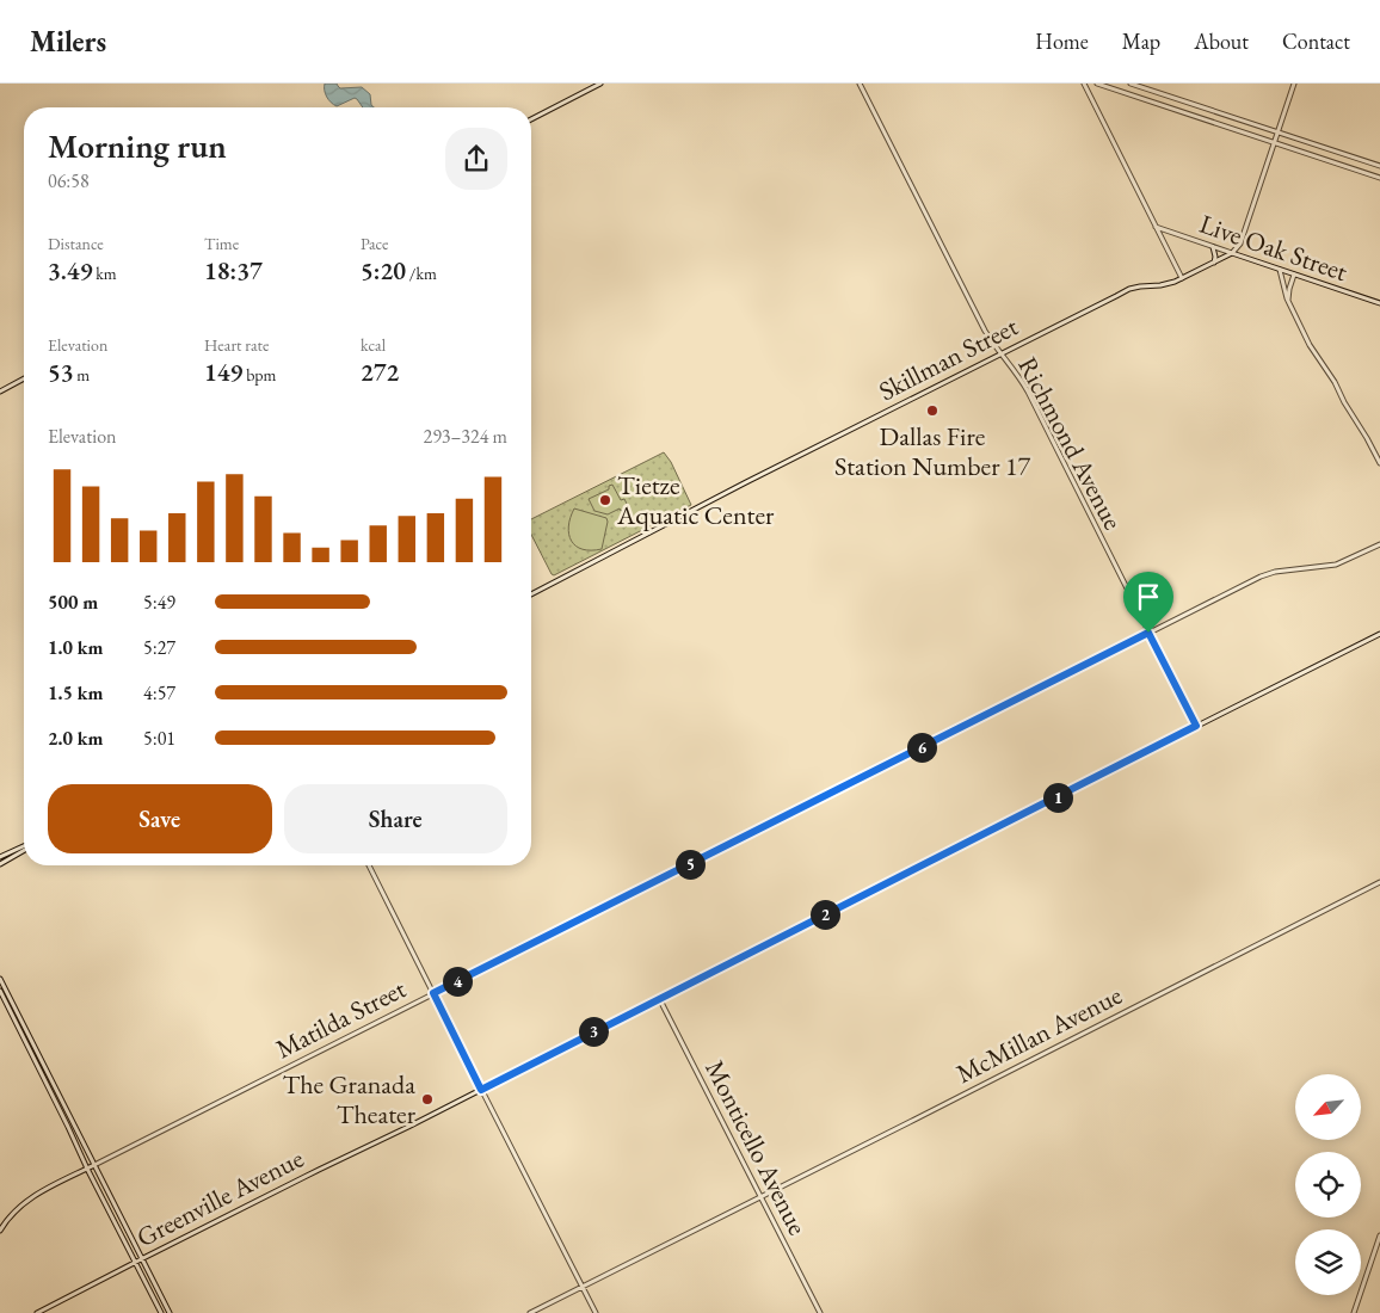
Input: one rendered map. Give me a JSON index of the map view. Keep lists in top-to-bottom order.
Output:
{
  "streets": {
    "street": [
      "Live Oak Street",
      "Skillman Street",
      "Richmond Avenue",
      "Matilda Street",
      "McMillan Avenue",
      "Monticello Avenue",
      "Greenville Avenue"
    ]
  },
  "crossings": [
    ["Live Oak Street", "Skillman Street"],
    ["Skillman Street", "Richmond Avenue"],
    ["Richmond Avenue", "Matilda Street"],
    ["Richmond Avenue", "Greenville Avenue"],
    ["McMillan Avenue", "Monticello Avenue"],
    ["Monticello Avenue", "Greenville Avenue"]
  ],
  "places": ["Dallas Fire Station Number 17", "Tietze Aquatic Center", "The Granada Theater"],
  "north": "bottom left",
  "page": {
    "header": "Milers",
    "nav": [
      "Home",
      "Map",
      "About",
      "Contact"
    ],
    "heading": ["Morning run", "06:58"],
    "stats": [
      ["Distance", "3.49 km"],
      ["Time", "18:37"],
      ["Pace", "5:20 /km"],
      ["Elevation", "53 m"],
      ["Heart rate", "149 bpm"],
      ["kcal", "272"]
    ],
    "chart": ["Elevation", "293–324 m"],
    "list": [
      {
        "name": "500 m",
        "note": "5:49"
      },
      {
        "name": "1.0 km",
        "note": "5:27"
      },
      {
        "name": "1.5 km",
        "note": "4:57"
      },
      {
        "name": "2.0 km",
        "note": "5:01"
      }
    ],
    "pins": [
      "6",
      "1",
      "5",
      "2",
      "4",
      "3"
    ],
    "buttons": ["Save", "Share"]
  }
}
